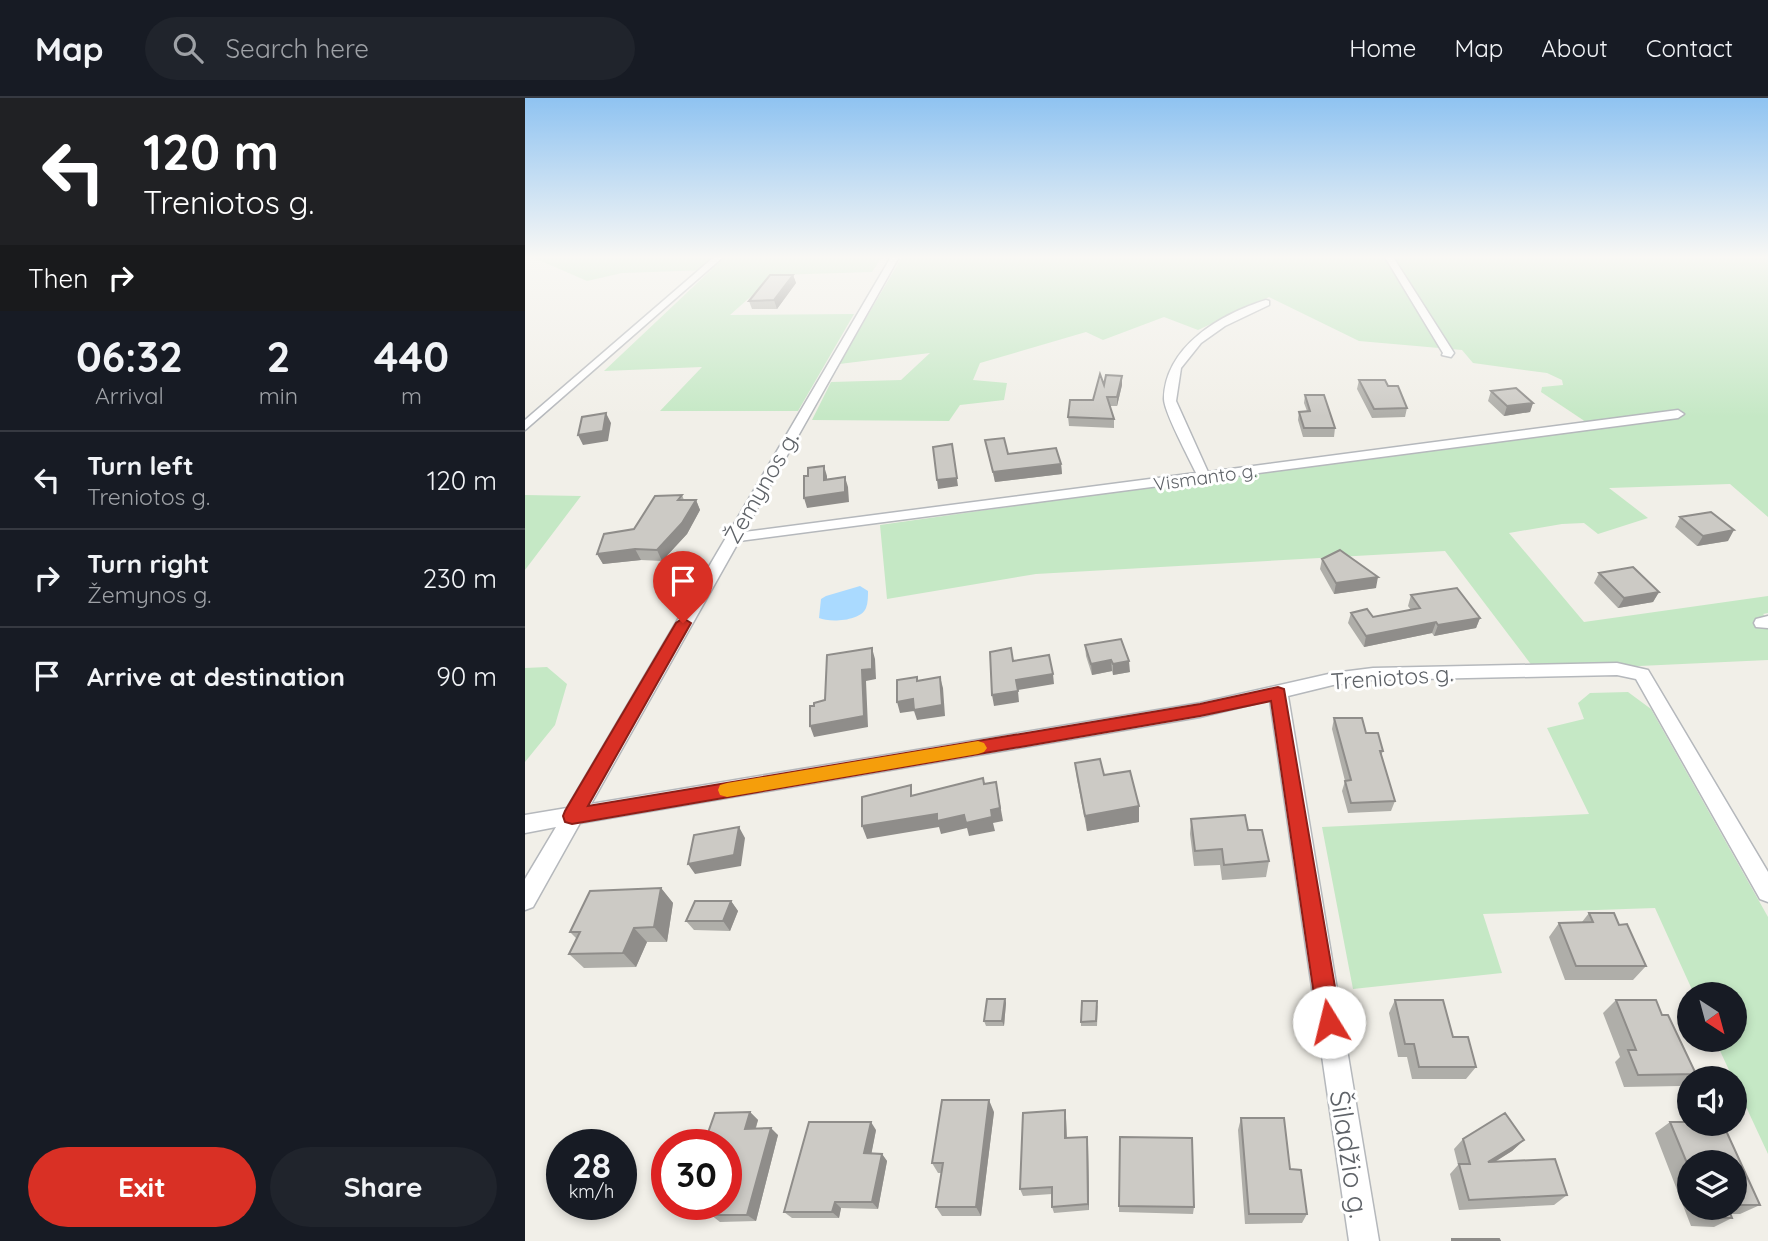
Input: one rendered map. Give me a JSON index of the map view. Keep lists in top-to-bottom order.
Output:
{
  "streets": {
    "street": [
      "Vismanto g.",
      "Žemynos g.",
      "Treniotos g.",
      "Šiladžio g."
    ]
  },
  "crossings": [
    ["Vismanto g.", "Žemynos g."],
    ["Žemynos g.", "Treniotos g."],
    ["Treniotos g.", "Šiladžio g."]
  ],
  "north": "bottom right",
  "page": {
    "header": "Map",
    "search": "Search here",
    "nav": [
      "Home",
      "Map",
      "About",
      "Contact"
    ],
    "turn": ["120 m", "Treniotos g."],
    "then": "Then",
    "eta": [
      "06:32",
      "Arrival",
      "2",
      "min",
      "440",
      "m"
    ],
    "list": [
      {
        "name": "Turn left",
        "note": "Treniotos g.",
        "value": "120 m"
      },
      {
        "name": "Turn right",
        "note": "Žemynos g.",
        "value": "230 m"
      },
      {
        "name": "Arrive at destination",
        "value": "90 m"
      }
    ],
    "speed": "28 km/h",
    "limit": "30",
    "buttons": ["Exit", "Share"]
  }
}
